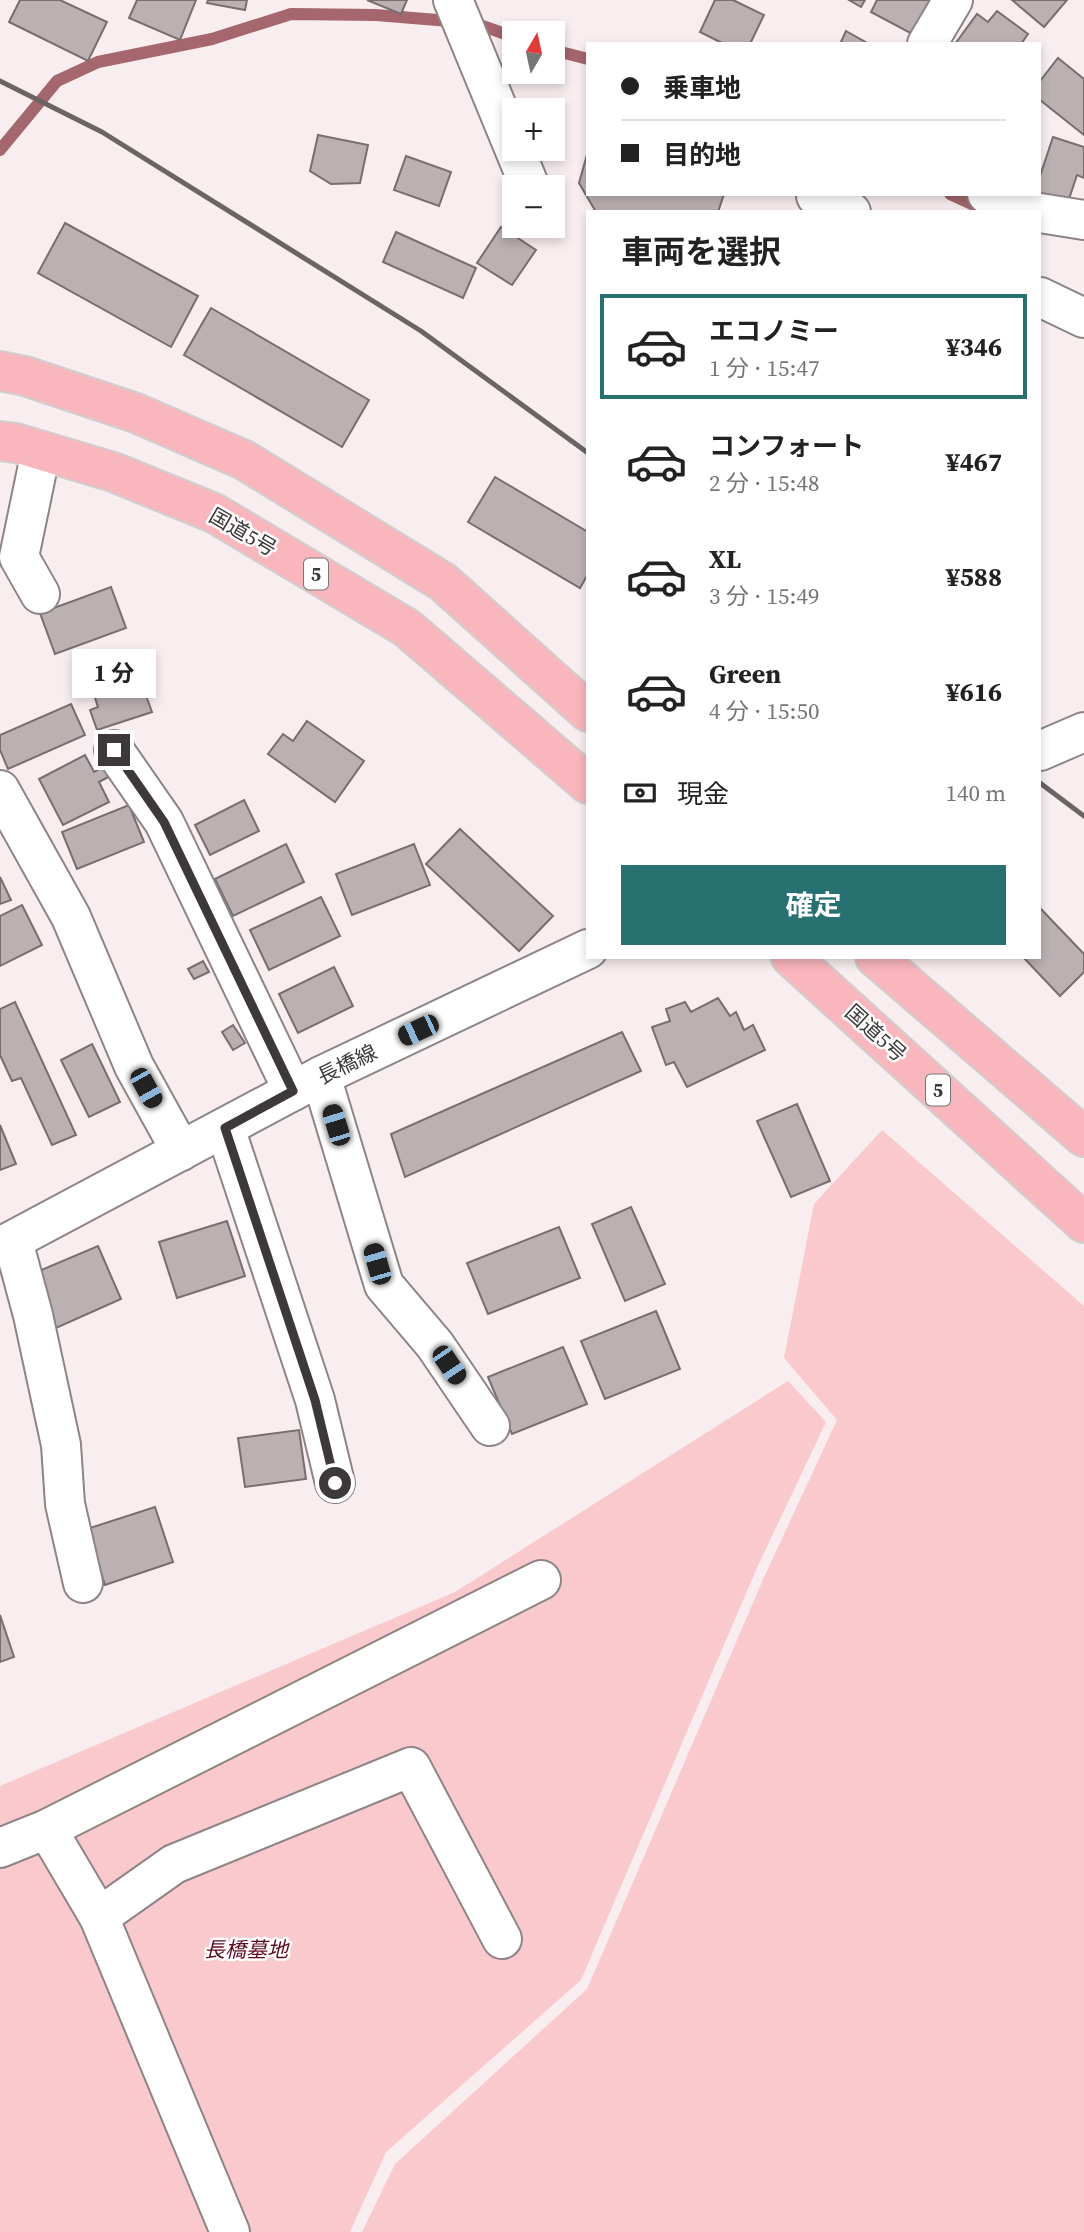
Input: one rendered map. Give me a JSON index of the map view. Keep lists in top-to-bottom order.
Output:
{
  "streets": {
    "highway": ["国道5号", "5"],
    "street": ["長橋線"]
  },
  "parks": ["長橋墓地"],
  "north": "top",
  "page": {
    "map_buttons": ["+", "−"],
    "banner": ["乗車地", "目的地"],
    "heading": "車両を選択",
    "list": [
      {
        "name": "エコノミー",
        "note": "1 分 · 15:47",
        "value": "¥346"
      },
      {
        "name": "コンフォート",
        "note": "2 分 · 15:48",
        "value": "¥467"
      },
      {
        "name": "XL",
        "note": "3 分 · 15:49",
        "value": "¥588"
      },
      {
        "name": "Green",
        "note": "4 分 · 15:50",
        "value": "¥616"
      }
    ],
    "bubble": "1 分",
    "pay": ["現金", "140 m"],
    "buttons": "確定"
  }
}
